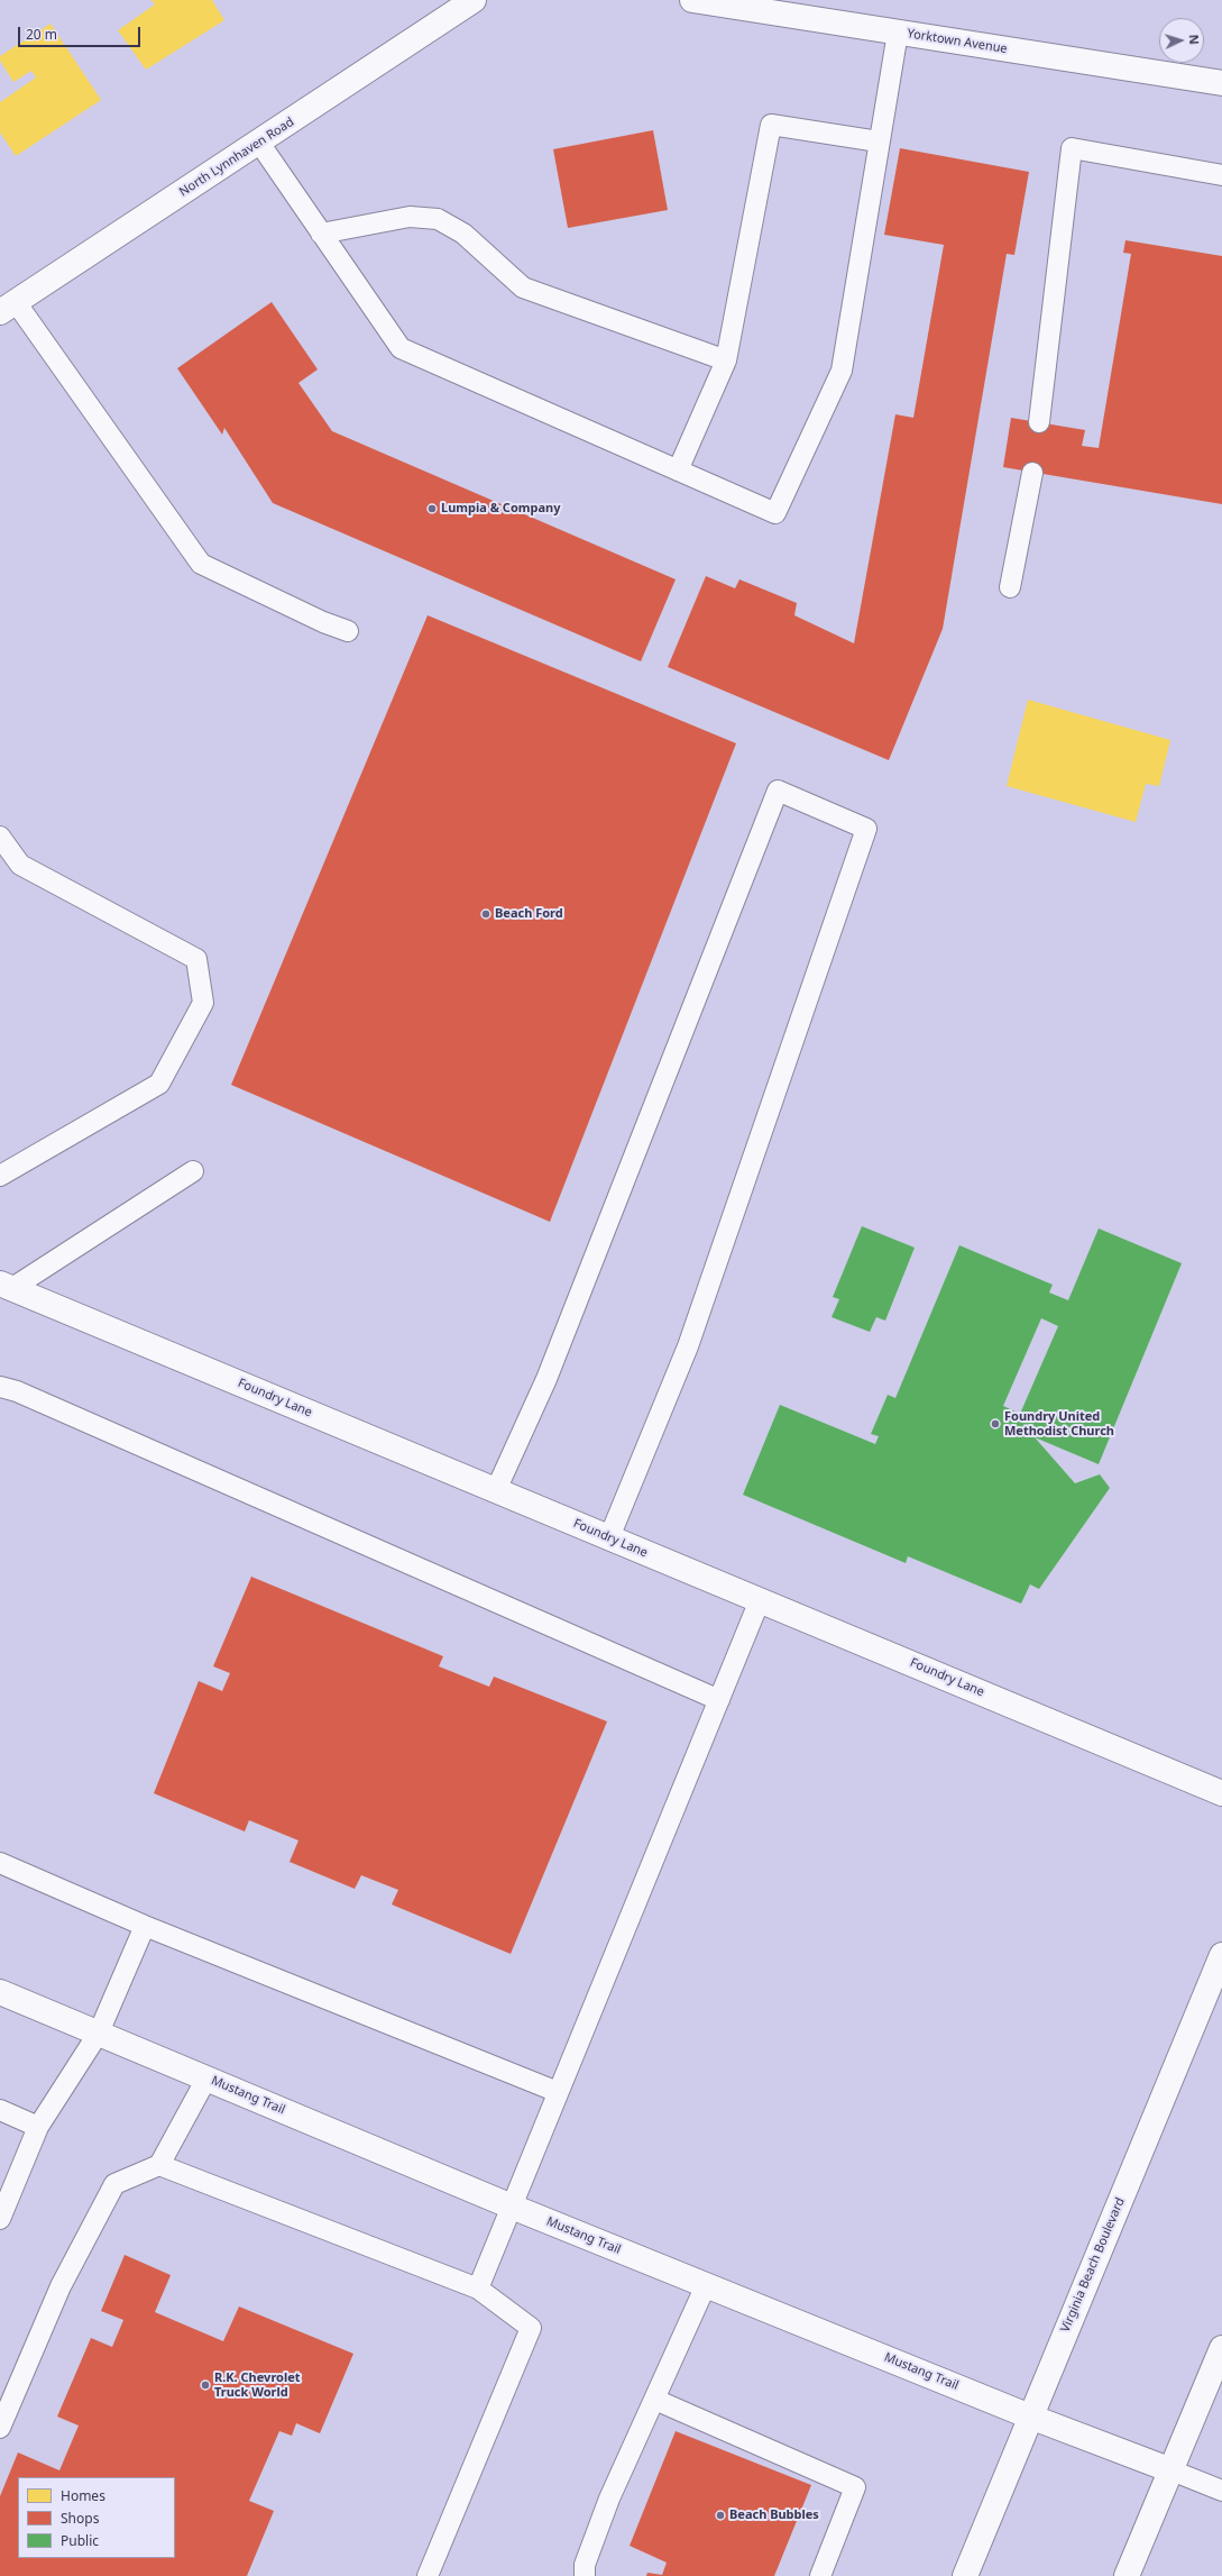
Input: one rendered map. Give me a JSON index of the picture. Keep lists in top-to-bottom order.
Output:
{
  "streets": {
    "street": [
      "Yorktown Avenue",
      "North Lynnhaven Road",
      "Foundry Lane",
      "Mustang Trail",
      "Virginia Beach Boulevard"
    ]
  },
  "crossings": [
    ["Mustang Trail", "Virginia Beach Boulevard"]
  ],
  "places": [
    "Lumpia & Company",
    "Beach Ford",
    "Foundry United Methodist Church",
    "R.K. Chevrolet Truck World",
    "Beach Bubbles"
  ],
  "legend": ["Homes", "Shops", "Public"],
  "scale_bar": "20 m",
  "north": "right"
}
